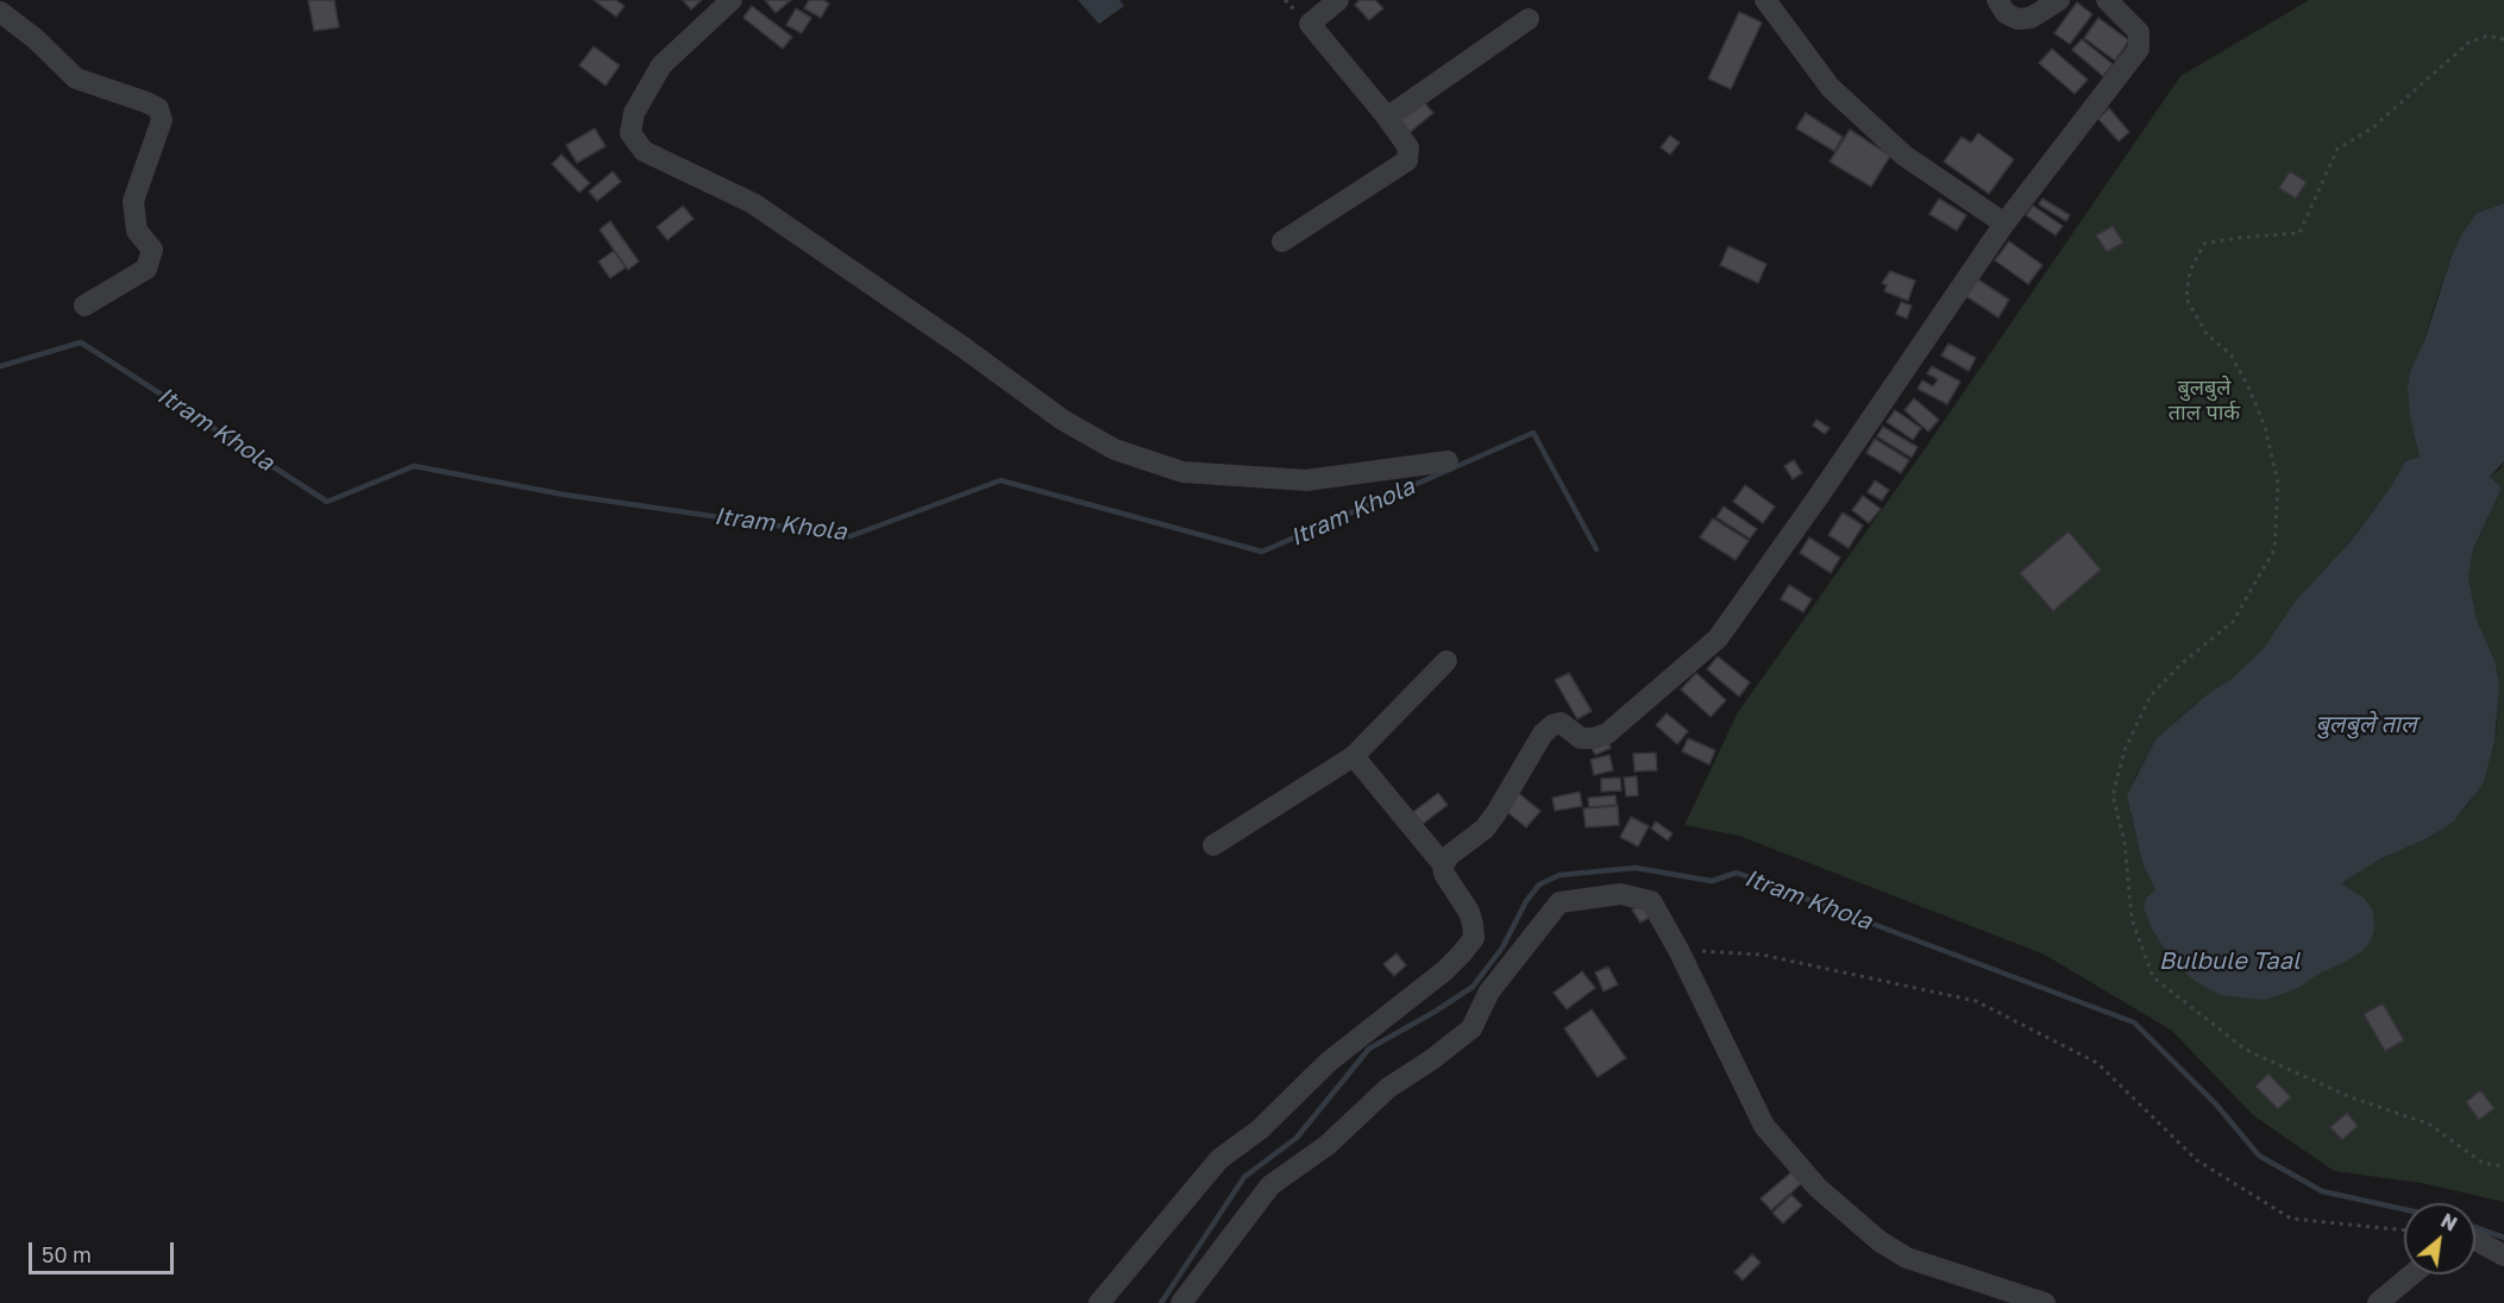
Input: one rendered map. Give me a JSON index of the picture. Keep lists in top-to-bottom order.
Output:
{
  "water": ["Itram Khola", "बुलबुले ताल", "Bulbule Taal"],
  "parks": ["बुलबुले ताल पार्क"],
  "scale_bar": "50 m",
  "north": "top right"
}
